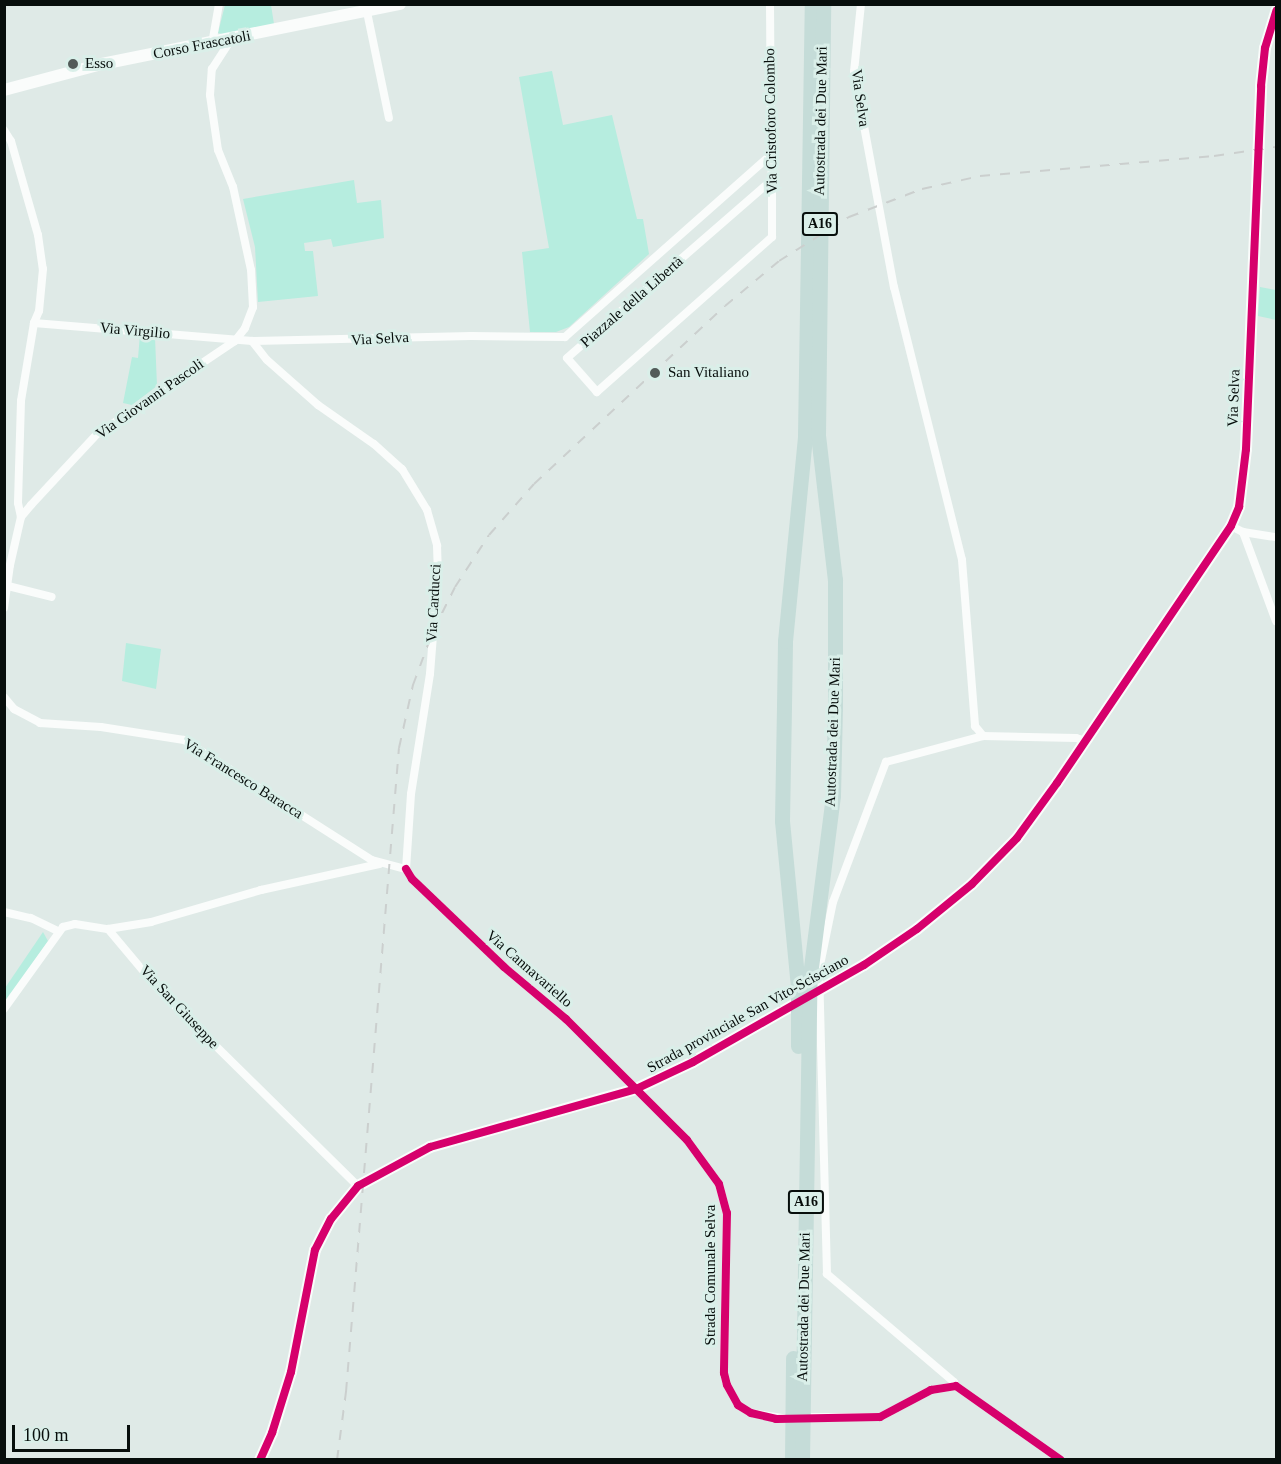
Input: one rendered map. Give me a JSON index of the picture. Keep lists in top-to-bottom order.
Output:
{
  "streets": {
    "highway": ["Autostrada dei Due Mari", "A16"],
    "street": [
      "Corso Frascatoli",
      "Via Selva",
      "Via Cristoforo Colombo",
      "Piazzale della Libertà",
      "Via Virgilio",
      "Via Giovanni Pascoli",
      "Via Carducci",
      "Via Francesco Baracca",
      "Via Cannavariello",
      "Via San Giuseppe",
      "Strada provinciale San Vito-Scisciano",
      "Strada Comunale Selva"
    ]
  },
  "crossings": [
    ["Via Selva", "Via Cristoforo Colombo"],
    ["Via Selva", "Via Virgilio"],
    ["Via Selva", "Via Giovanni Pascoli"],
    ["Via Selva", "Via Carducci"],
    ["Via Selva", "Strada provinciale San Vito-Scisciano"],
    ["Via Cristoforo Colombo", "Piazzale della Libertà"],
    ["Via Virgilio", "Via Giovanni Pascoli"],
    ["Via Carducci", "Via Francesco Baracca"],
    ["Via Carducci", "Via Cannavariello"],
    ["Via Francesco Baracca", "Via Cannavariello"],
    ["Via Cannavariello", "Strada provinciale San Vito-Scisciano"],
    ["Via Cannavariello", "Strada Comunale Selva"],
    ["Via San Giuseppe", "Strada provinciale San Vito-Scisciano"],
    ["Strada provinciale San Vito-Scisciano", "Strada Comunale Selva"]
  ],
  "places": ["Esso", "San Vitaliano"],
  "scale_bar": "100 m"
}
